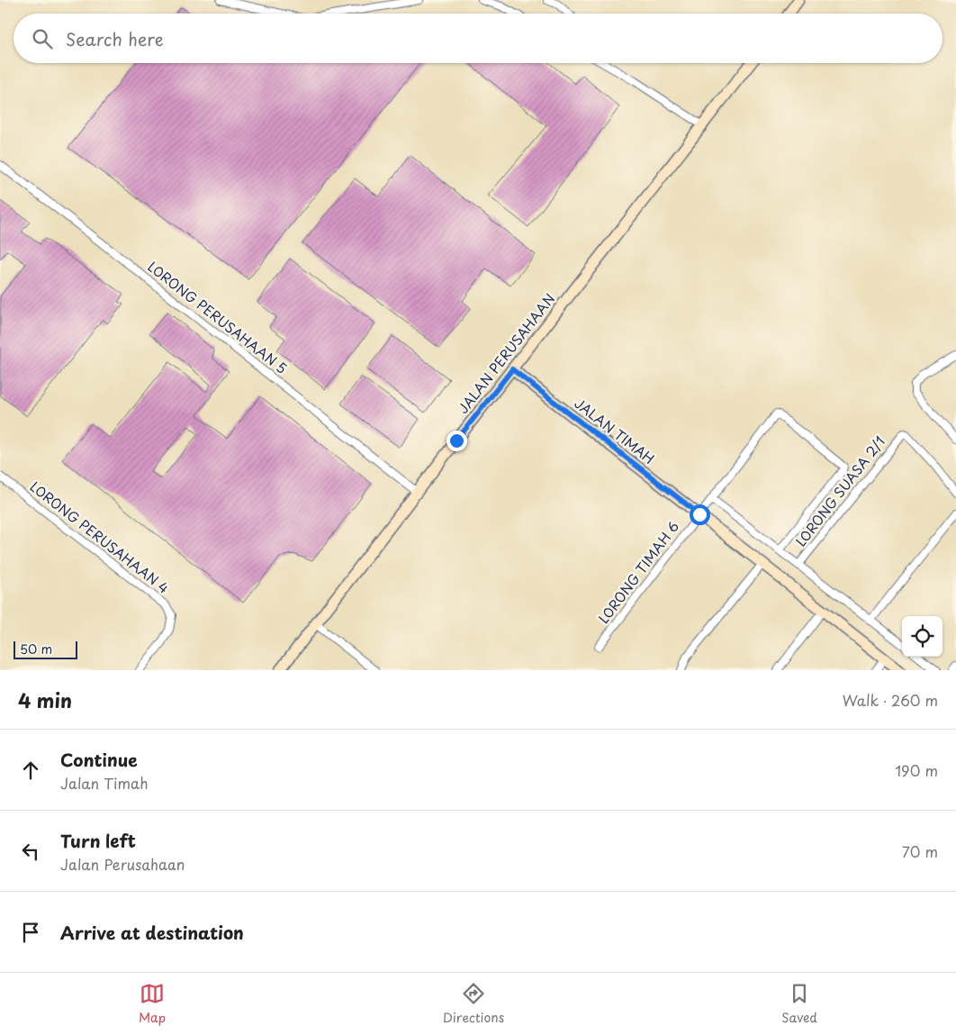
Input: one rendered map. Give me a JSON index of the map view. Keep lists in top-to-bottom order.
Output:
{
  "streets": {
    "main road": ["JALAN PERUSAHAAN", "JALAN TIMAH"],
    "street": [
      "LORONG PERUSAHAAN 5",
      "LORONG SUASA 2/1",
      "LORONG PERUSAHAAN 4",
      "LORONG TIMAH 6"
    ]
  },
  "crossings": [
    ["LORONG PERUSAHAAN 5", "JALAN PERUSAHAAN"],
    ["JALAN PERUSAHAAN", "JALAN TIMAH"],
    ["JALAN TIMAH", "LORONG TIMAH 6"]
  ],
  "scale_bar": "50 m",
  "page": {
    "search": "Search here",
    "scale": "50 m",
    "heading": ["4 min", "Walk · 260 m"],
    "list": [
      ["Continue", "Jalan Timah", "190 m"],
      ["Turn left", "Jalan Perusahaan", "70 m"],
      "Arrive at destination"
    ],
    "nav": ["Map", "Directions", "Saved"]
  }
}
